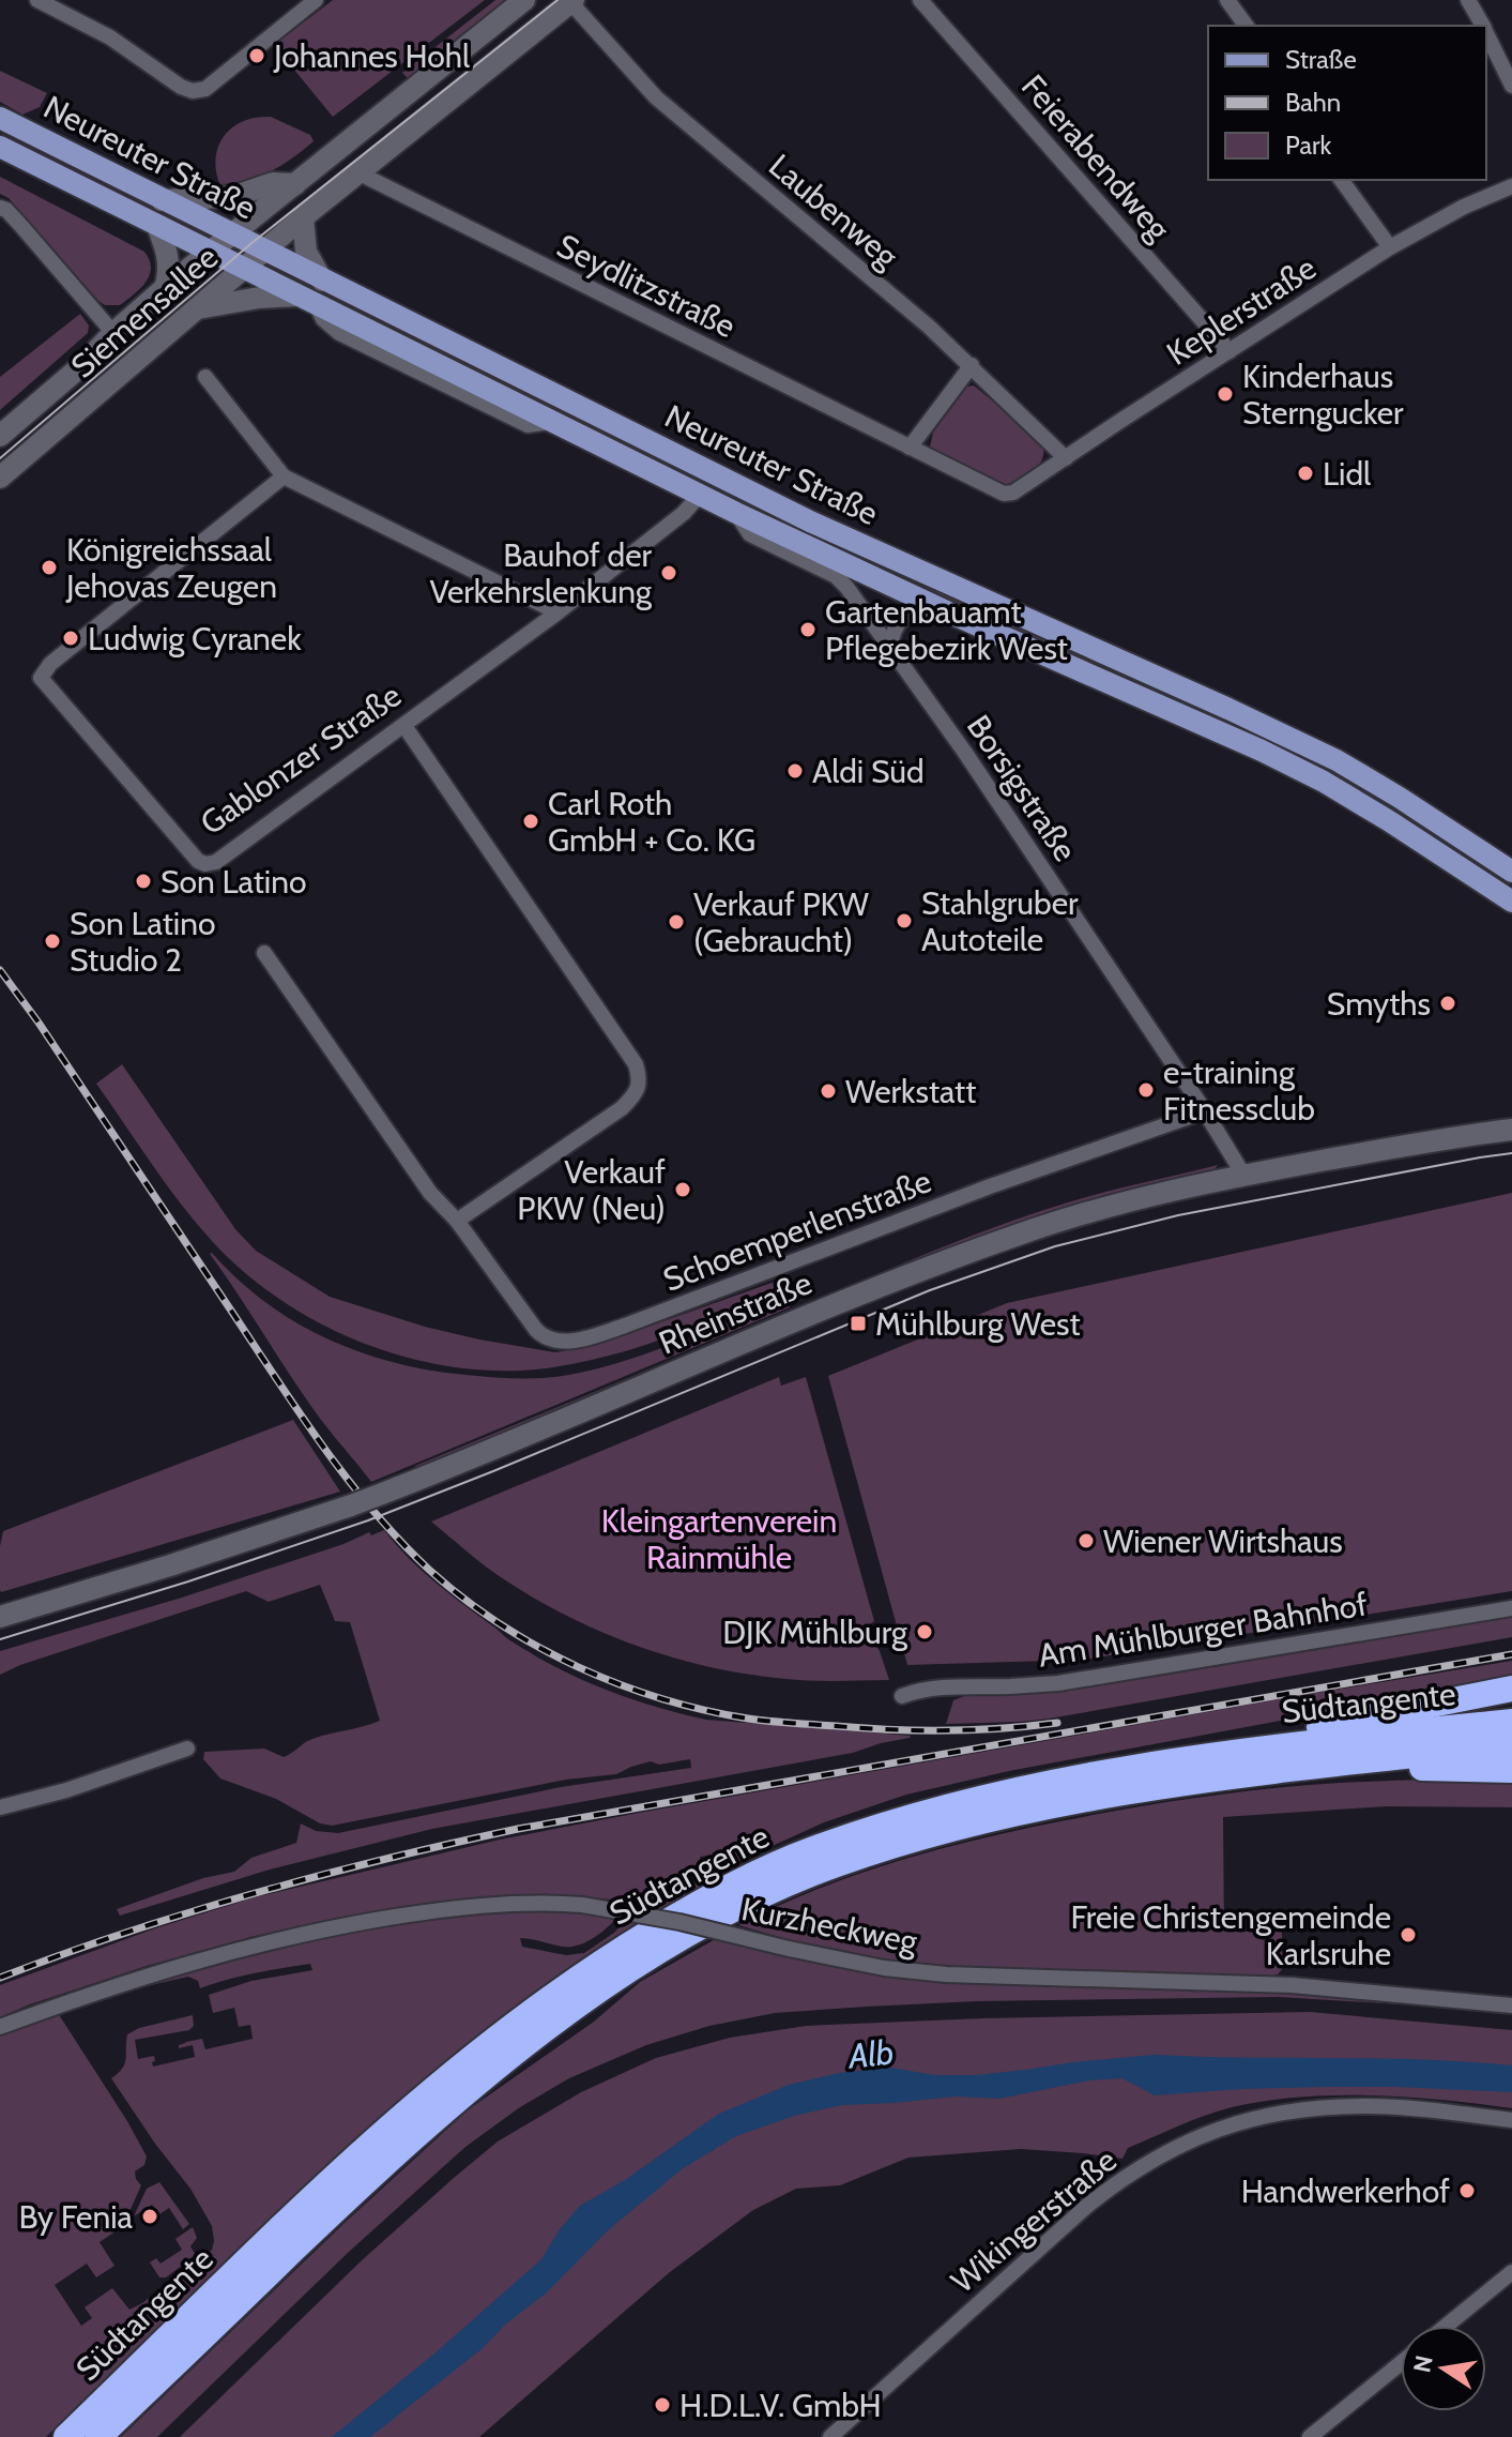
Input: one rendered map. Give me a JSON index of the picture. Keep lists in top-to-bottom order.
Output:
{
  "streets": {
    "highway": ["Südtangente"],
    "main road": [
      "Neureuter Straße",
      "Siemensallee",
      "Gablonzer Straße",
      "Rheinstraße"
    ],
    "street": [
      "Feierabendweg",
      "Laubenweg",
      "Seydlitzstraße",
      "Keplerstraße",
      "Borsigstraße",
      "Schoemperlenstraße",
      "Am Mühlburger Bahnhof",
      "Kurzheckweg",
      "Wikingerstraße"
    ]
  },
  "crossings": [
    ["Neureuter Straße", "Siemensallee"],
    ["Neureuter Straße", "Gablonzer Straße"],
    ["Neureuter Straße", "Borsigstraße"],
    ["Feierabendweg", "Keplerstraße"],
    ["Laubenweg", "Keplerstraße"],
    ["Laubenweg", "Siemensallee"],
    ["Seydlitzstraße", "Keplerstraße"],
    ["Seydlitzstraße", "Siemensallee"],
    ["Borsigstraße", "Schoemperlenstraße"],
    ["Borsigstraße", "Rheinstraße"]
  ],
  "water": ["Alb"],
  "parks": ["Kleingartenverein Rainmühle"],
  "places": {
    "other": [
      "Johannes Hohl",
      "Kinderhaus Sterngucker",
      "Lidl",
      "Königreichssaal Jehovas Zeugen",
      "Bauhof der Verkehrslenkung",
      "Gartenbauamt Pflegebezirk West",
      "Ludwig Cyranek",
      "Aldi Süd",
      "Carl Roth GmbH + Co. KG",
      "Son Latino",
      "Stahlgruber Autoteile",
      "Verkauf PKW (Gebraucht)",
      "Son Latino Studio 2",
      "Smyths",
      "e-training Fitnessclub",
      "Werkstatt",
      "Verkauf PKW (Neu)",
      "Wiener Wirtshaus",
      "DJK Mühlburg",
      "Freie Christengemeinde Karlsruhe",
      "Handwerkerhof",
      "By Fenia",
      "H.D.L.V. GmbH"
    ],
    "transit": ["Mühlburg West"]
  },
  "legend": ["Straße", "Bahn", "Park"],
  "north": "left"
}
